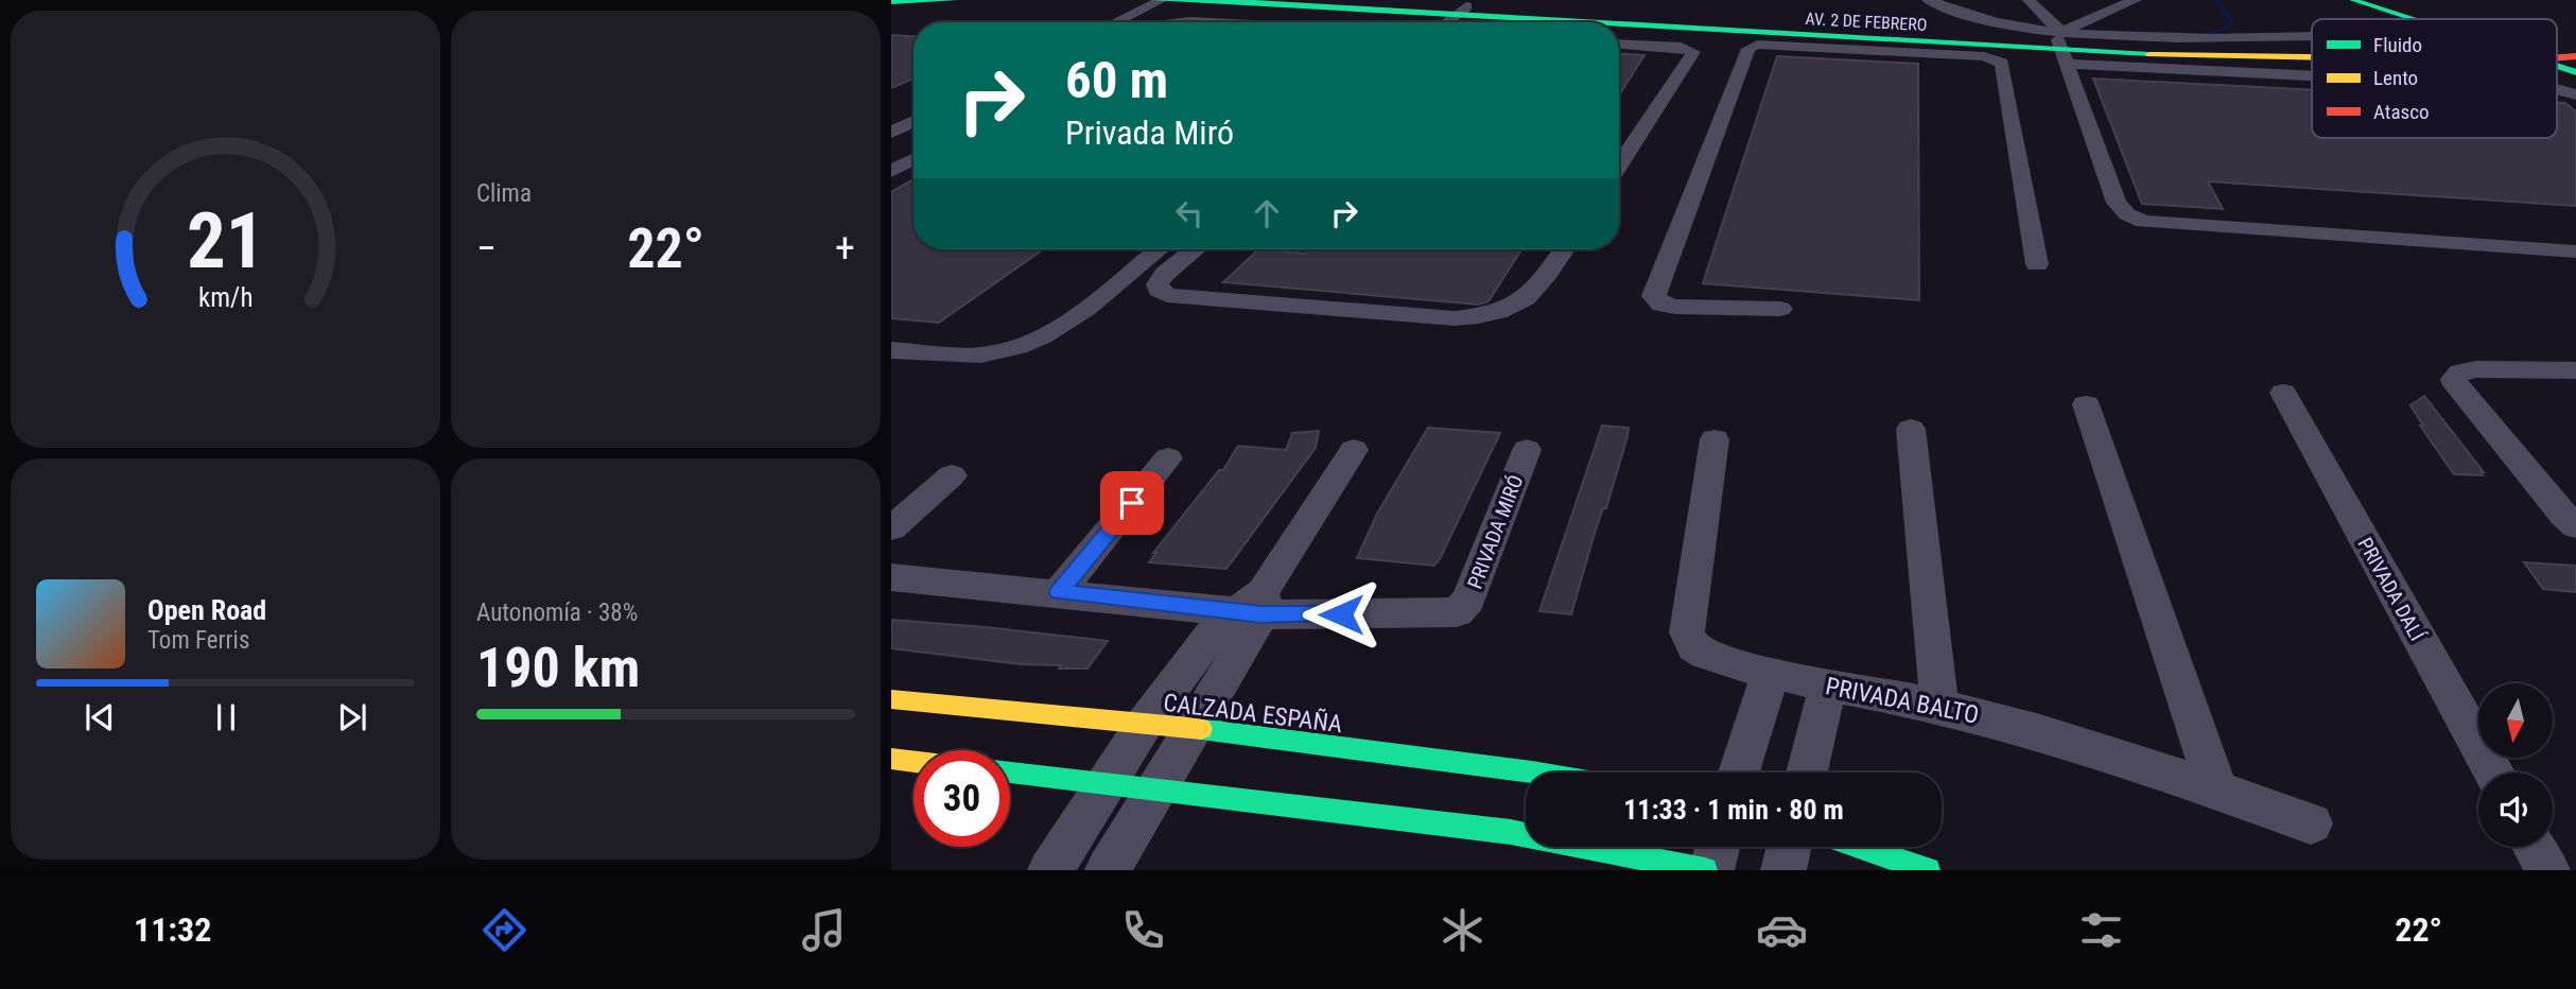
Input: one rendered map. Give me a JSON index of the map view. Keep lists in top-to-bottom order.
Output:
{
  "streets": {
    "main road": ["AV. 2 DE FEBRERO", "CALZADA ESPAÑA"],
    "street": ["PRIVADA MIRÓ", "PRIVADA DALÍ", "PRIVADA BALTO"]
  },
  "legend": ["Fluido", "Lento", "Atasco"],
  "north": "bottom",
  "page": {
    "tile": [
      "Clima",
      ["Autonomía · 38%", "190 km"]
    ],
    "turn": ["60 m", "Privada Miró"],
    "heat": ["−", "22°", "+"],
    "song": ["Open Road", "Tom Ferris"],
    "limit": "30",
    "trip": "11:33 · 1 min · 80 m",
    "tabs": ["11:32", "22°"],
    "gauge": ["21", "km/h"]
  }
}
